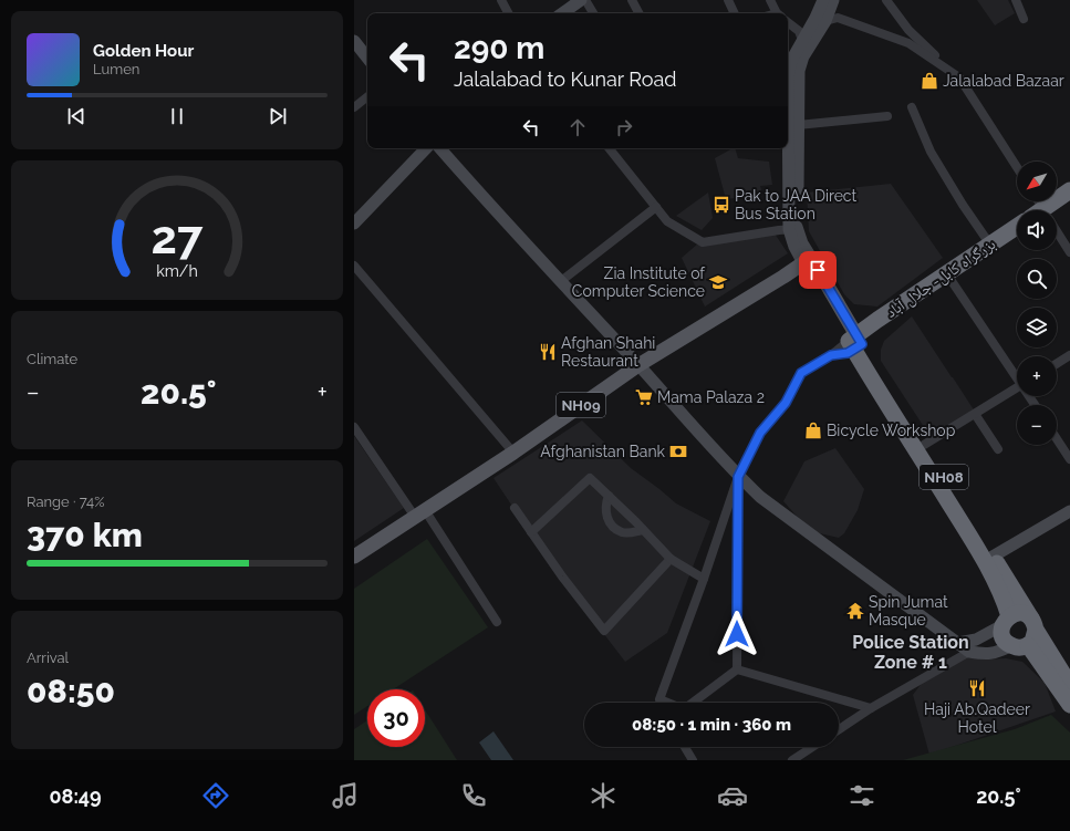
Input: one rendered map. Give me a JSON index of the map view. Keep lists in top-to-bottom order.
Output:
{
  "streets": {
    "highway": ["بزرگراه کابل- جلال آباد", "NH08"],
    "main road": ["NH09"]
  },
  "crossings": [
    ["بزرگراه کابل- جلال آباد", "NH08"]
  ],
  "districts": ["Police Station Zone # 1"],
  "places": {
    "shop": ["Jalalabad Bazaar", "Bicycle Workshop"],
    "bus stop": ["Pak to JAA Direct Bus Station"],
    "school or university": ["Zia Institute of Computer Science"],
    "restaurant": ["Afghan Shahi Restaurant", "Haji Ab.Qadeer Hotel"],
    "supermarket": ["Mama Palaza 2"],
    "bank": ["Afghanistan Bank"],
    "temple": ["Spin Jumat Masque"]
  },
  "north": "bottom left",
  "page": {
    "turn": ["290 m", "Jalalabad to Kunar Road"],
    "song": ["Golden Hour", "Lumen"],
    "map_buttons": ["+", "−"],
    "tile": [
      "Climate",
      ["Range · 74%", "370 km"],
      ["Arrival", "08:50"]
    ],
    "heat": ["−", "20.5°", "+"],
    "limit": "30",
    "trip": "08:50 · 1 min · 360 m",
    "tabs": ["08:49", "20.5°"],
    "gauge": ["27", "km/h"]
  }
}
